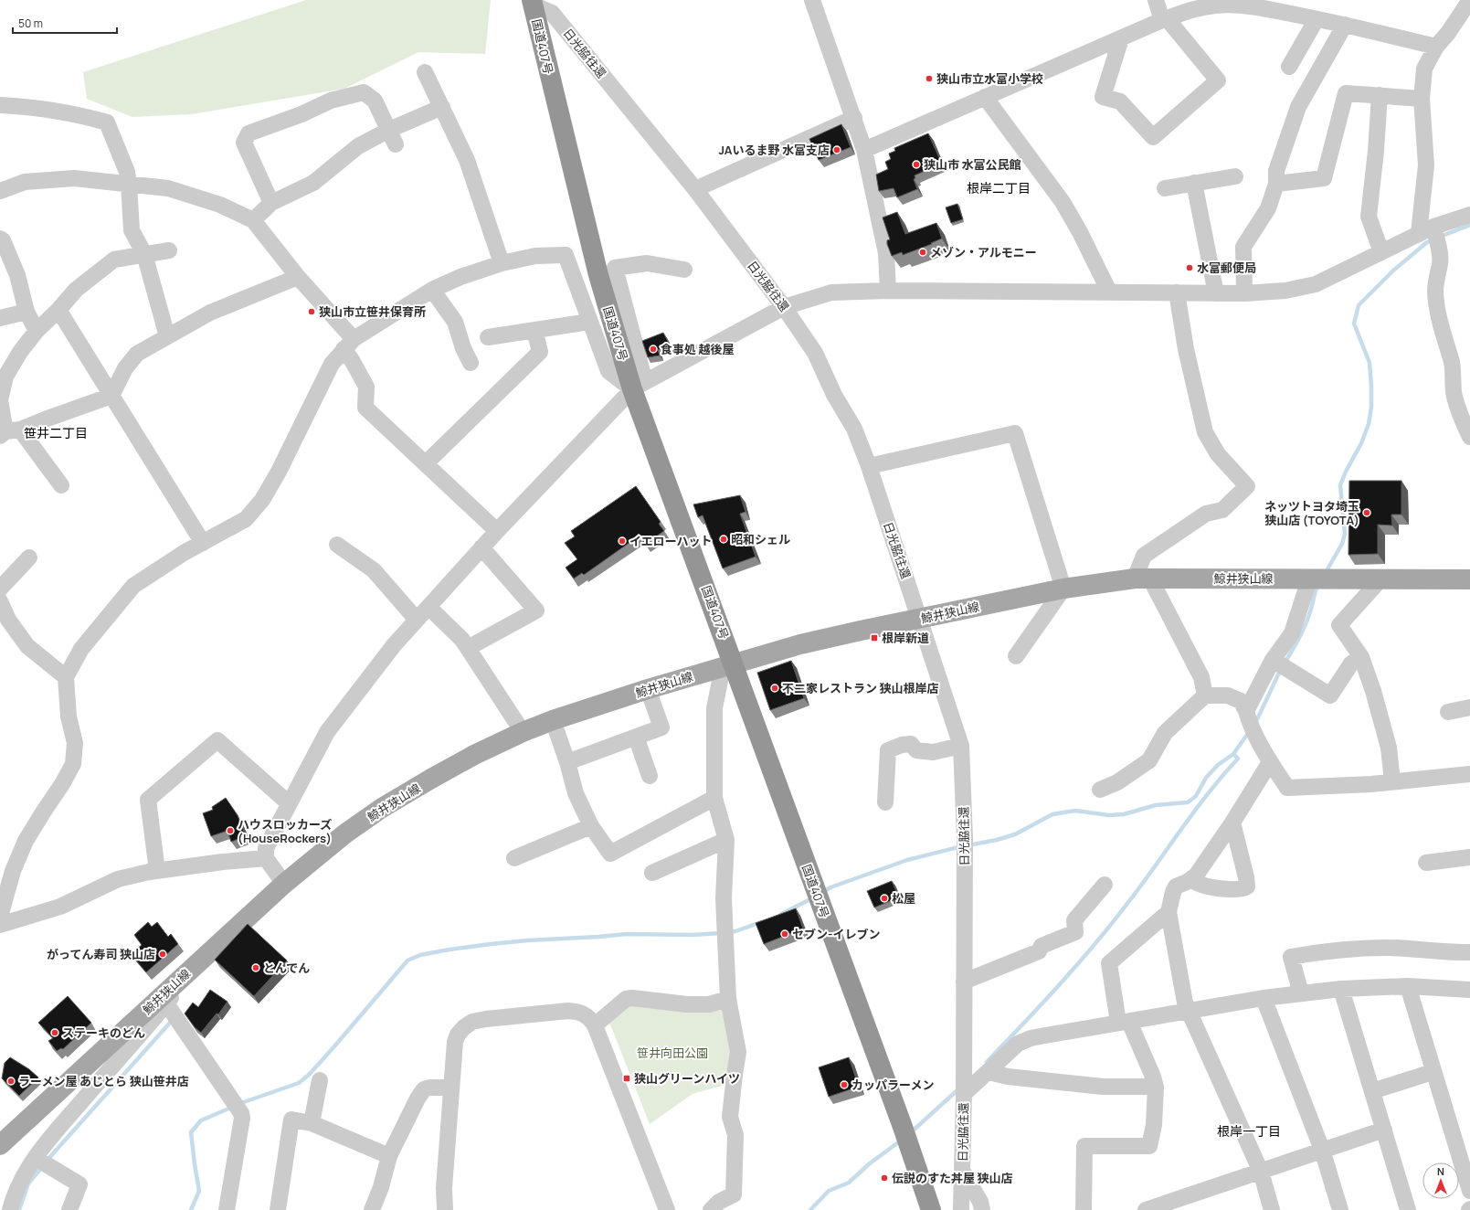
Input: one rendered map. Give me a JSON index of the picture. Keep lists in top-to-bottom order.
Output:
{
  "streets": {
    "highway": ["国道407号"],
    "main road": ["鯨井狭山線"],
    "street": ["日光脇往還"]
  },
  "crossings": [
    ["国道407号", "日光脇往還"],
    ["国道407号", "鯨井狭山線"],
    ["日光脇往還", "鯨井狭山線"]
  ],
  "districts": ["根岸二丁目", "笹井二丁目", "根岸一丁目"],
  "parks": ["笹井向田公園"],
  "places": {
    "other": [
      "狭山市立水富小学校",
      "JAいるま野 水富支店",
      "狭山市 水富公民館",
      "メゾン・アルモニー",
      "水富郵便局",
      "狭山市立笹井保育所",
      "食事処 越後屋",
      "ネッツトヨタ埼玉 狭山店 (TOYOTA)",
      "昭和シェル",
      "イエローハット",
      "不二家レストラン 狭山根岸店",
      "ハウスロッカーズ (HouseRockers)",
      "松屋",
      "セブン-イレブン",
      "がってん寿司 狭山店",
      "とんでん",
      "ステーキのどん",
      "ラーメン屋 あじとら 狭山笹井店",
      "カッパラーメン",
      "伝説のすた丼屋 狭山店"
    ],
    "transit": ["根岸新道", "狭山グリーンハイツ"]
  },
  "scale_bar": "50 m",
  "north": "top"
}
